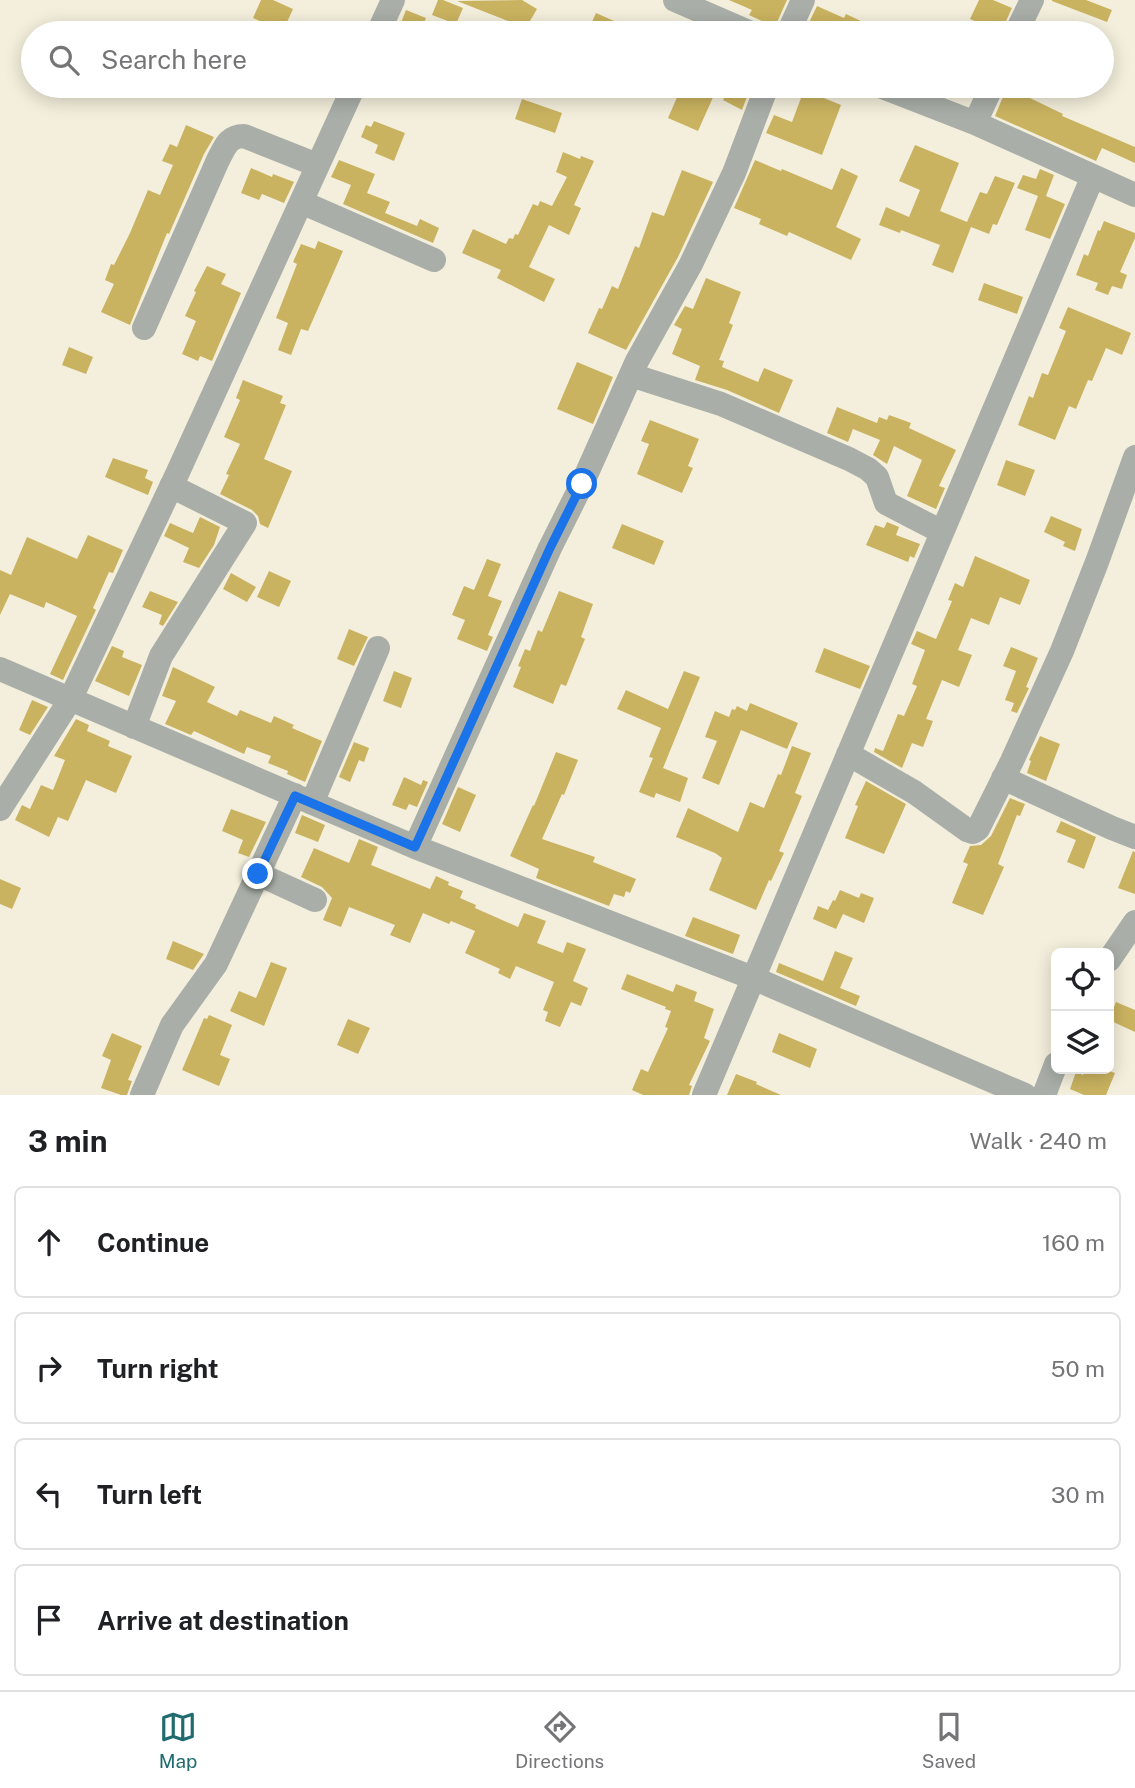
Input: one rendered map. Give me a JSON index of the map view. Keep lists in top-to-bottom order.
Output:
{
  "page": {
    "search": "Search here",
    "heading": ["3 min", "Walk · 240 m"],
    "list": [
      ["Continue", "160 m"],
      ["Turn right", "50 m"],
      ["Turn left", "30 m"],
      "Arrive at destination"
    ],
    "nav": ["Map", "Directions", "Saved"]
  }
}
